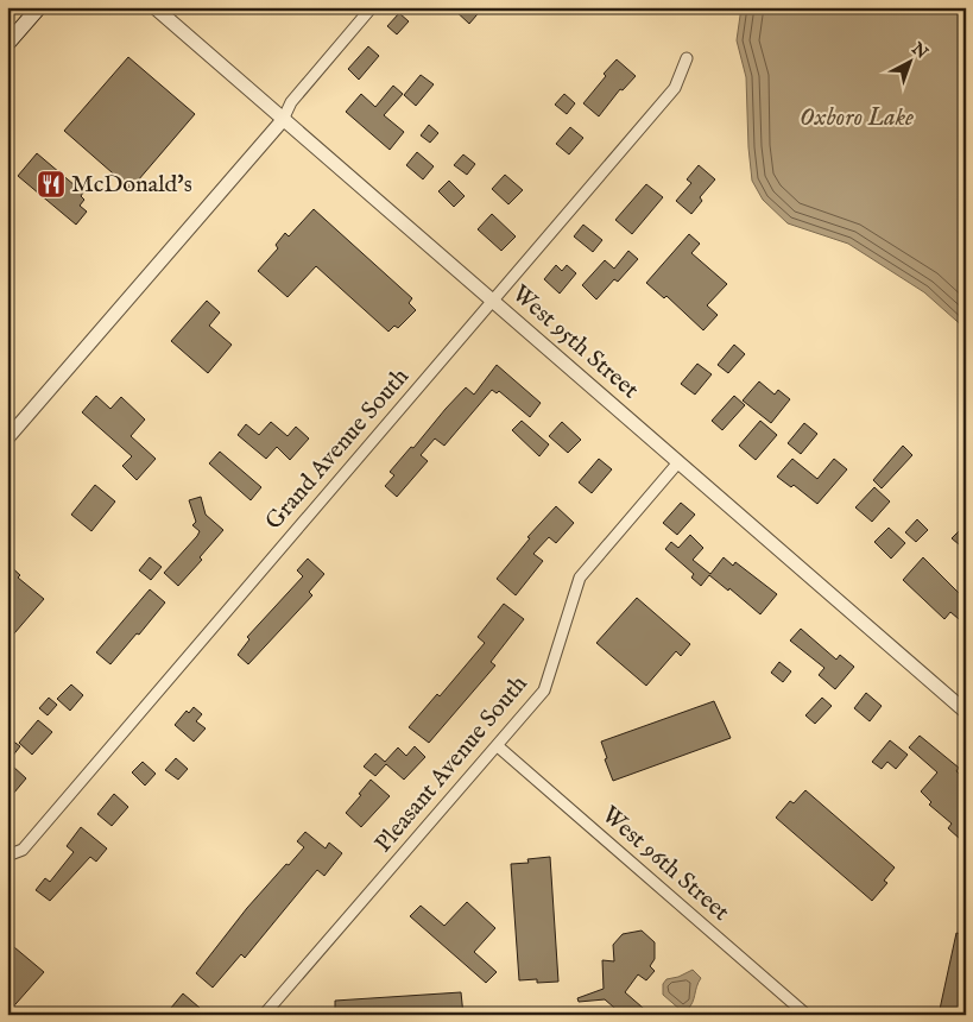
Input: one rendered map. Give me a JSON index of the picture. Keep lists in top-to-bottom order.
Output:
{
  "streets": {
    "street": [
      "West 95th Street",
      "Grand Avenue South",
      "Pleasant Avenue South",
      "West 96th Street"
    ]
  },
  "crossings": [
    ["West 95th Street", "Grand Avenue South"],
    ["West 95th Street", "Pleasant Avenue South"],
    ["Pleasant Avenue South", "West 96th Street"]
  ],
  "water": ["Oxboro Lake"],
  "places": {
    "restaurant": ["McDonald's"]
  },
  "north": "top right"
}
